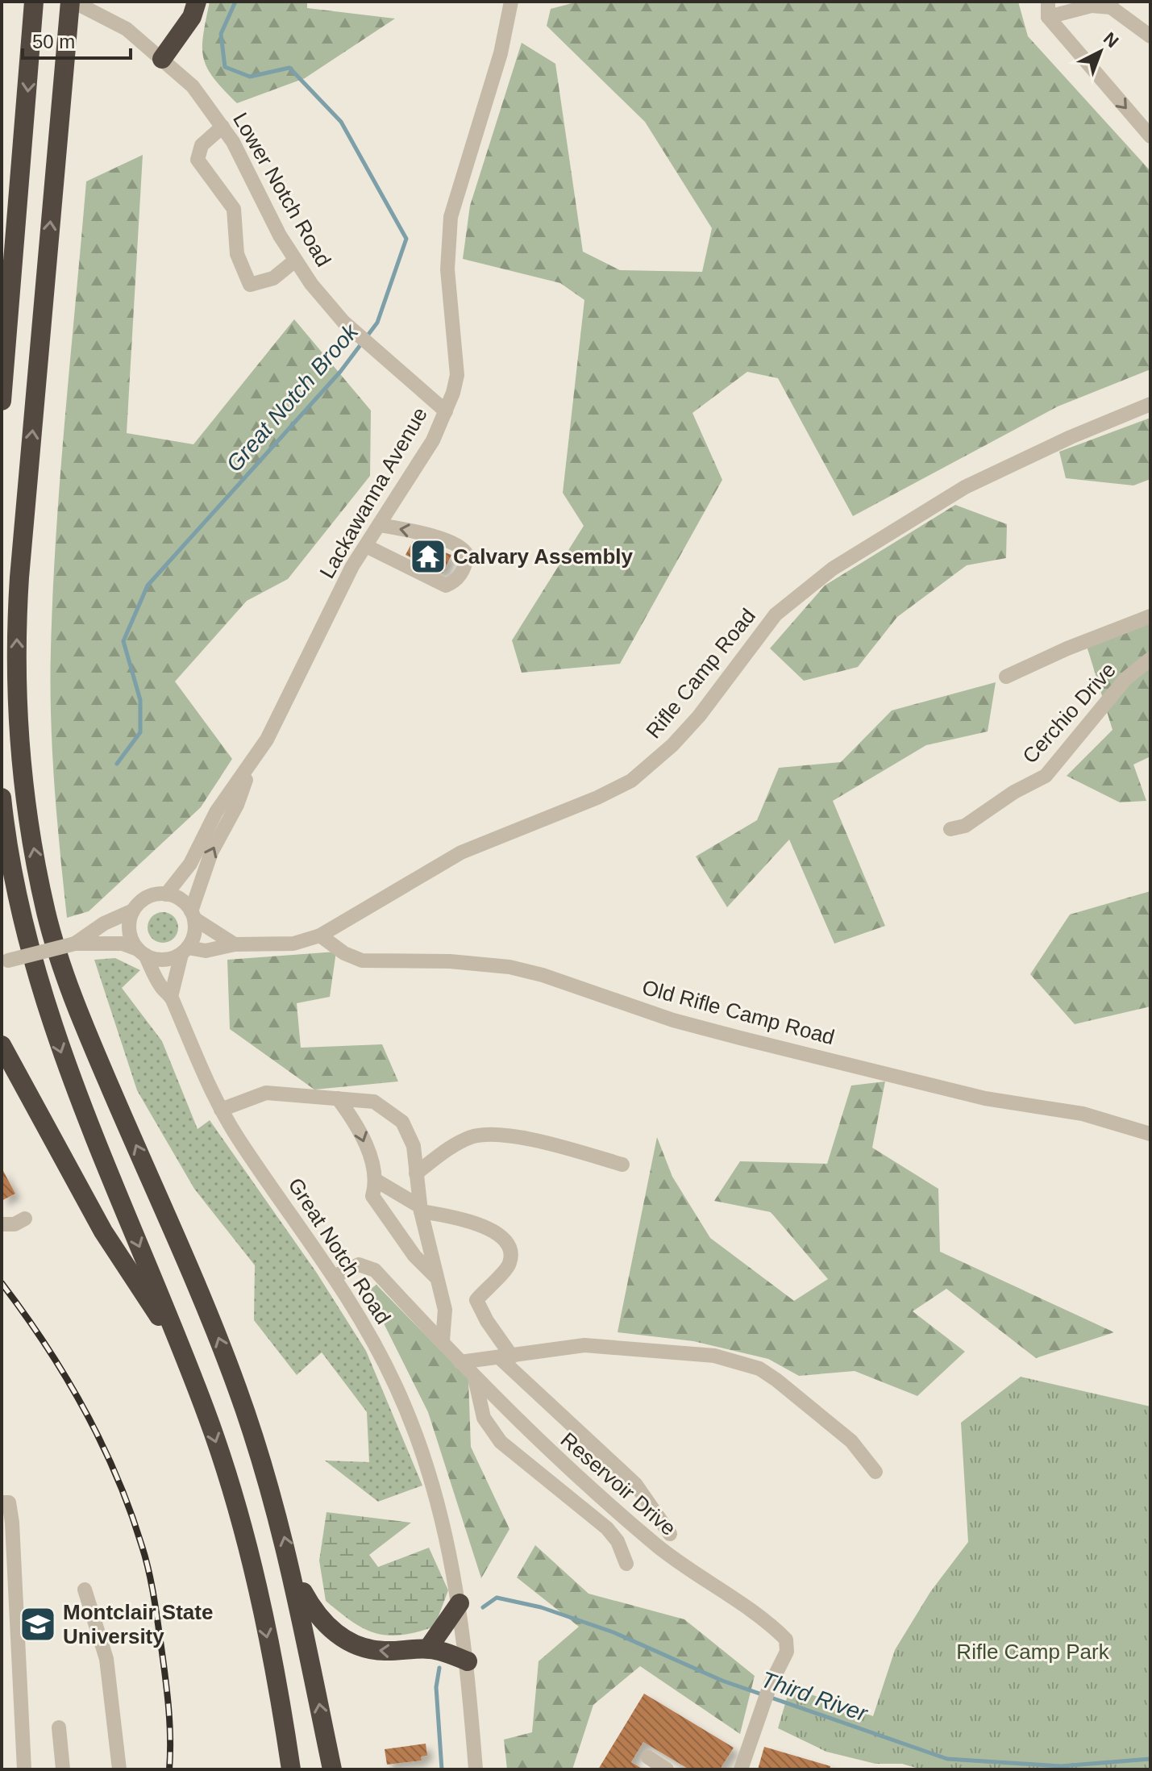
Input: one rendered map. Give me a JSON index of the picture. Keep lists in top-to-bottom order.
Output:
{
  "streets": {
    "street": [
      "Lower Notch Road",
      "Lackawanna Avenue",
      "Rifle Camp Road",
      "Cerchio Drive",
      "Old Rifle Camp Road",
      "Great Notch Road",
      "Reservoir Drive"
    ]
  },
  "crossings": [
    ["Lower Notch Road", "Lackawanna Avenue"],
    ["Lackawanna Avenue", "Rifle Camp Road"],
    ["Lackawanna Avenue", "Great Notch Road"],
    ["Rifle Camp Road", "Old Rifle Camp Road"],
    ["Rifle Camp Road", "Great Notch Road"],
    ["Great Notch Road", "Reservoir Drive"]
  ],
  "water": ["Great Notch Brook", "Third River"],
  "parks": ["Rifle Camp Park"],
  "places": {
    "temple": ["Calvary Assembly"],
    "school or university": ["Montclair State University"]
  },
  "scale_bar": "50 m",
  "north": "top right"
}
